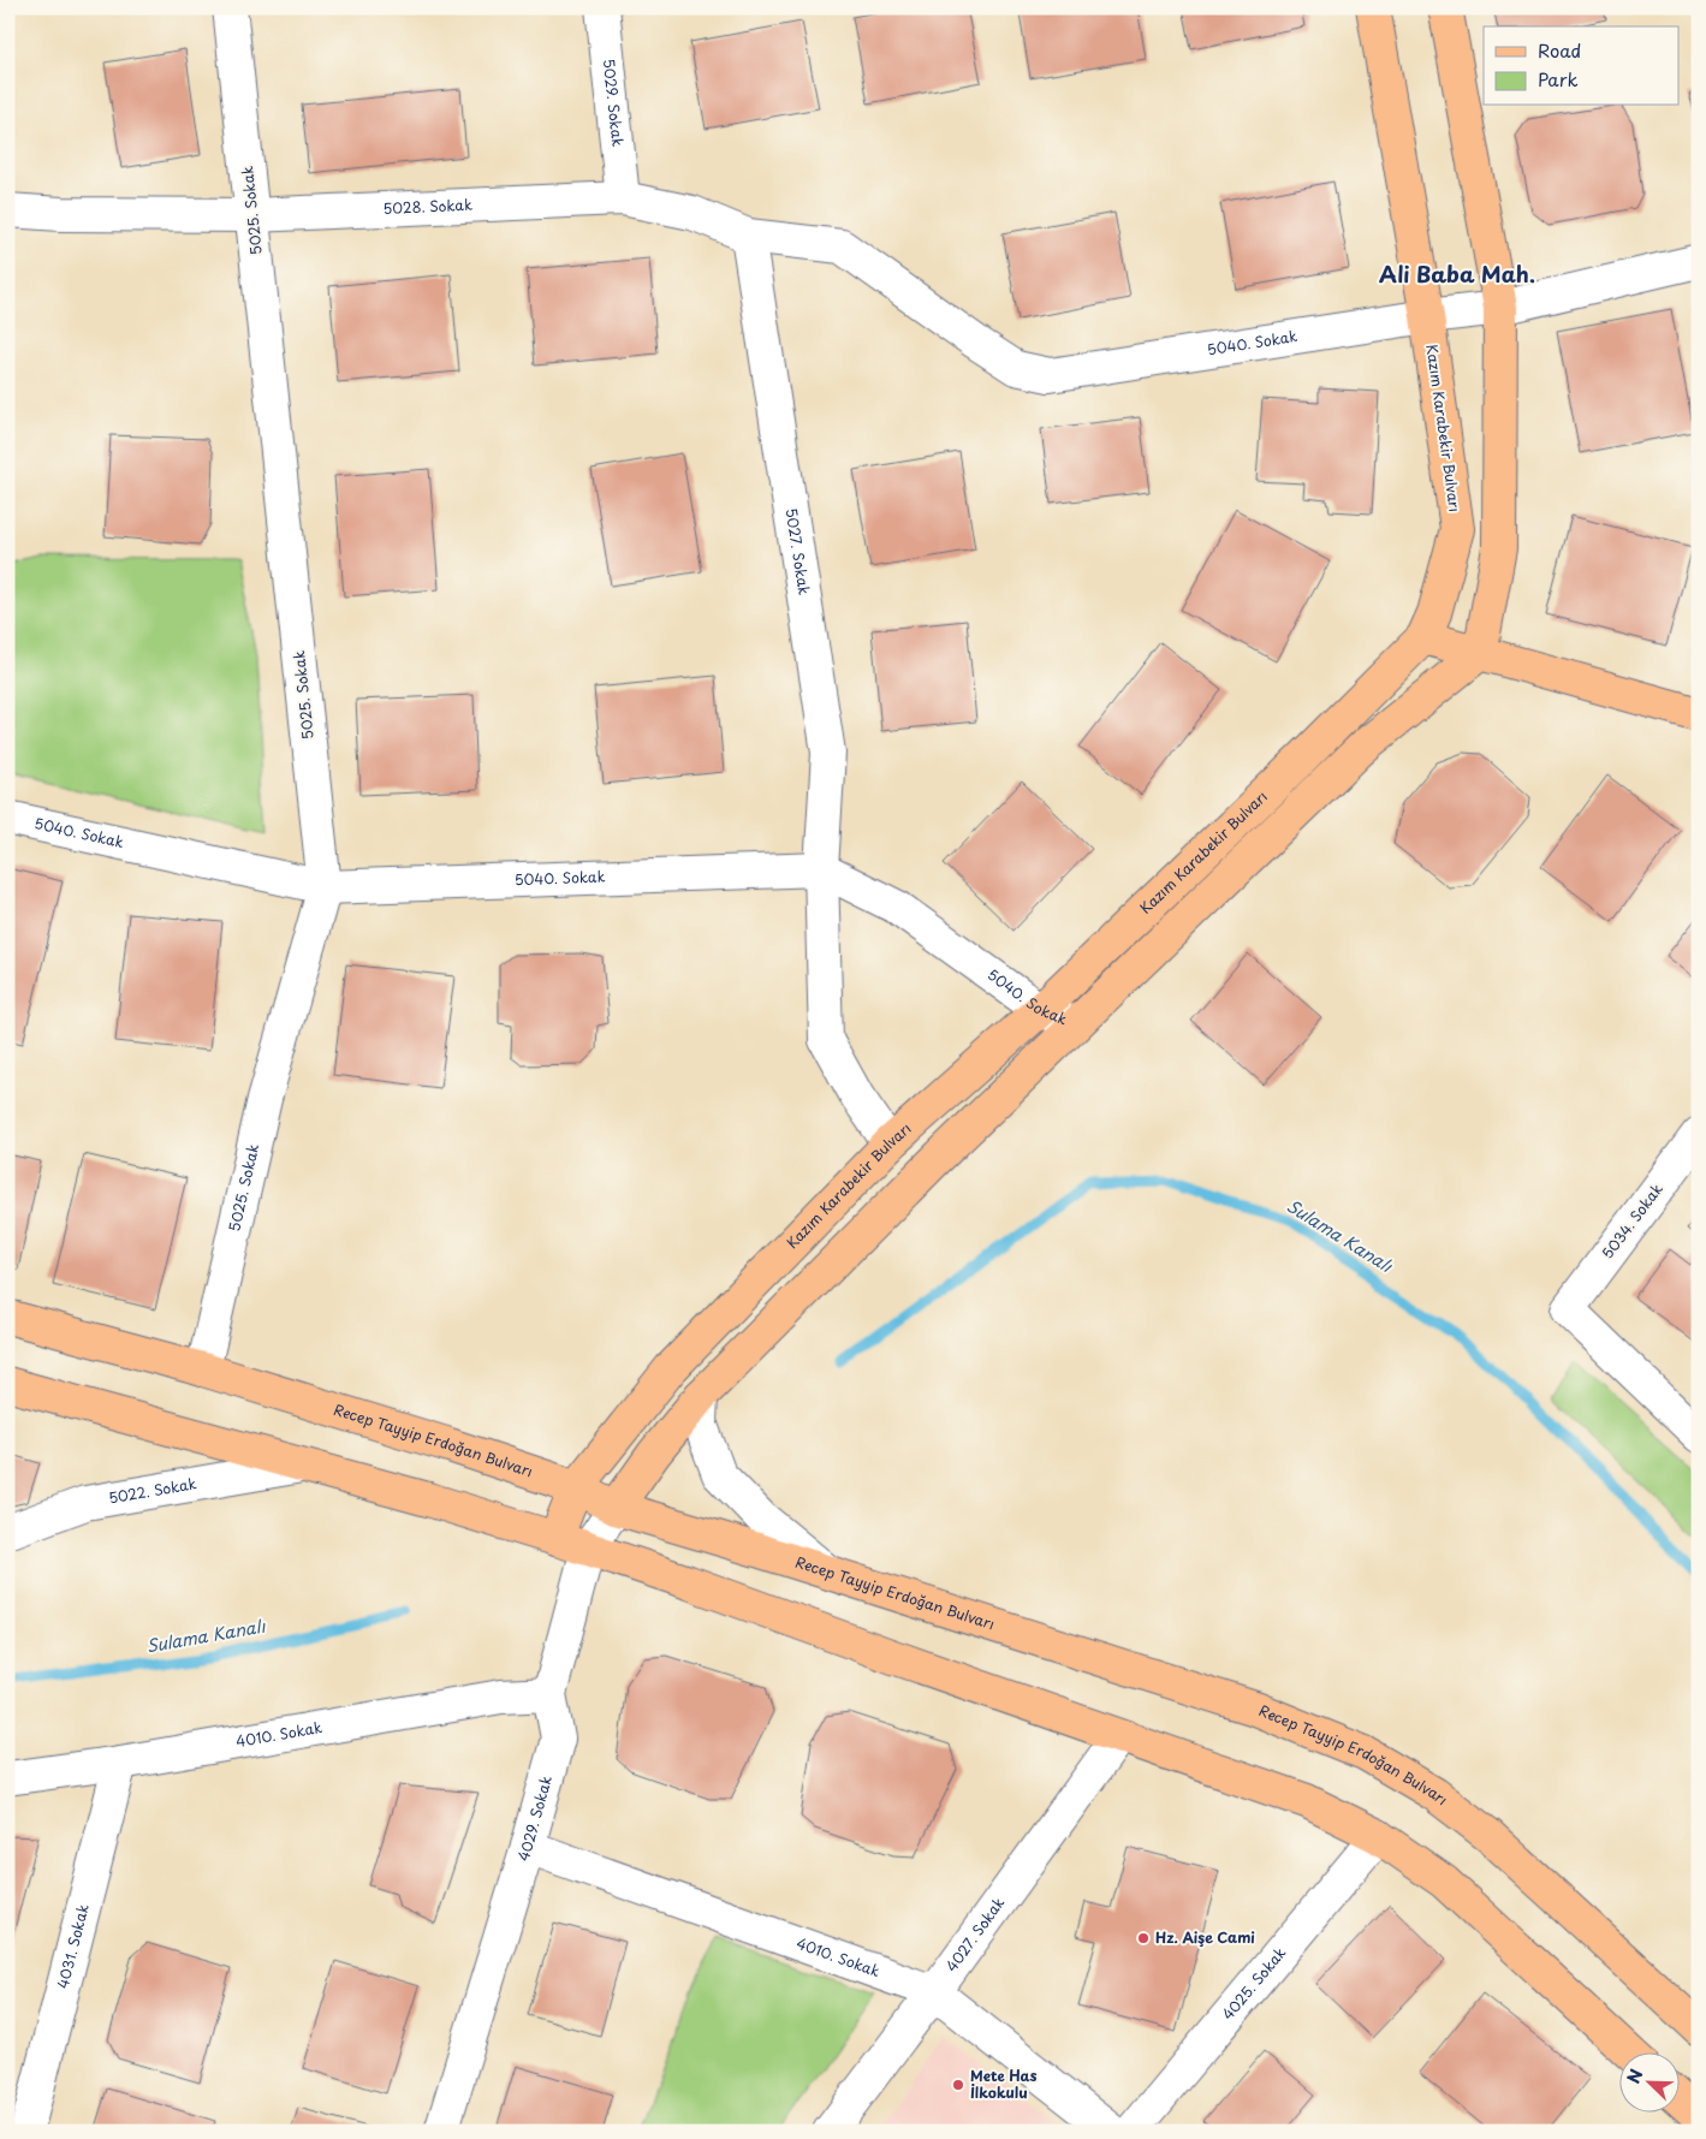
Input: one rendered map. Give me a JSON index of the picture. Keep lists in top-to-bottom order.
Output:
{
  "streets": {
    "main road": ["Kazım Karabekir Bulvarı", "Recep Tayyip Erdoğan Bulvarı"],
    "street": [
      "5029. Sokak",
      "5028. Sokak",
      "5025. Sokak",
      "5040. Sokak",
      "5027. Sokak",
      "5034. Sokak",
      "5022. Sokak",
      "4010. Sokak",
      "4029. Sokak",
      "4027. Sokak",
      "4031. Sokak",
      "4025. Sokak"
    ]
  },
  "crossings": [
    ["5029. Sokak", "5028. Sokak"],
    ["5028. Sokak", "5025. Sokak"],
    ["5028. Sokak", "5040. Sokak"],
    ["5028. Sokak", "5027. Sokak"],
    ["5025. Sokak", "5040. Sokak"],
    ["5025. Sokak", "Recep Tayyip Erdoğan Bulvarı"],
    ["5040. Sokak", "Kazım Karabekir Bulvarı"],
    ["5040. Sokak", "5027. Sokak"],
    ["Kazım Karabekir Bulvarı", "5027. Sokak"],
    ["Kazım Karabekir Bulvarı", "Recep Tayyip Erdoğan Bulvarı"],
    ["Recep Tayyip Erdoğan Bulvarı", "4029. Sokak"],
    ["4010. Sokak", "4029. Sokak"],
    ["4010. Sokak", "4027. Sokak"],
    ["4010. Sokak", "4031. Sokak"]
  ],
  "districts": ["Ali Baba Mah."],
  "water": ["Sulama Kanalı"],
  "places": ["Hz. Aişe Cami", "Mete Has İlkokulu"],
  "legend": ["Road", "Park"],
  "north": "top left"
}
